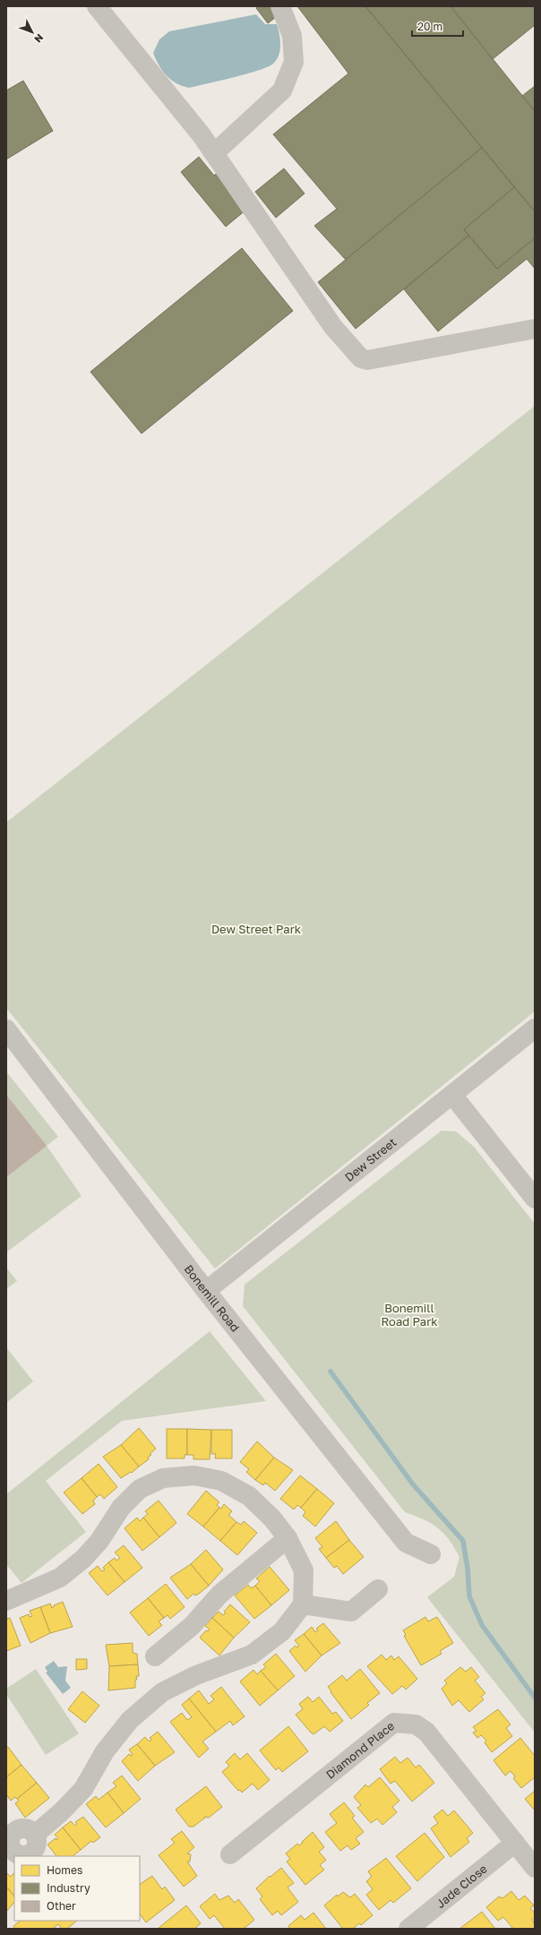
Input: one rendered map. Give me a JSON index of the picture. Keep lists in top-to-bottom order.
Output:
{
  "streets": {
    "street": [
      "Dew Street",
      "Bonemill Road",
      "Diamond Place",
      "Jade Close"
    ]
  },
  "crossings": [
    ["Dew Street", "Bonemill Road"],
    ["Diamond Place", "Jade Close"]
  ],
  "parks": ["Dew Street Park", "Bonemill Road Park"],
  "legend": ["Homes", "Industry", "Other"],
  "scale_bar": "20 m",
  "north": "bottom right"
}
